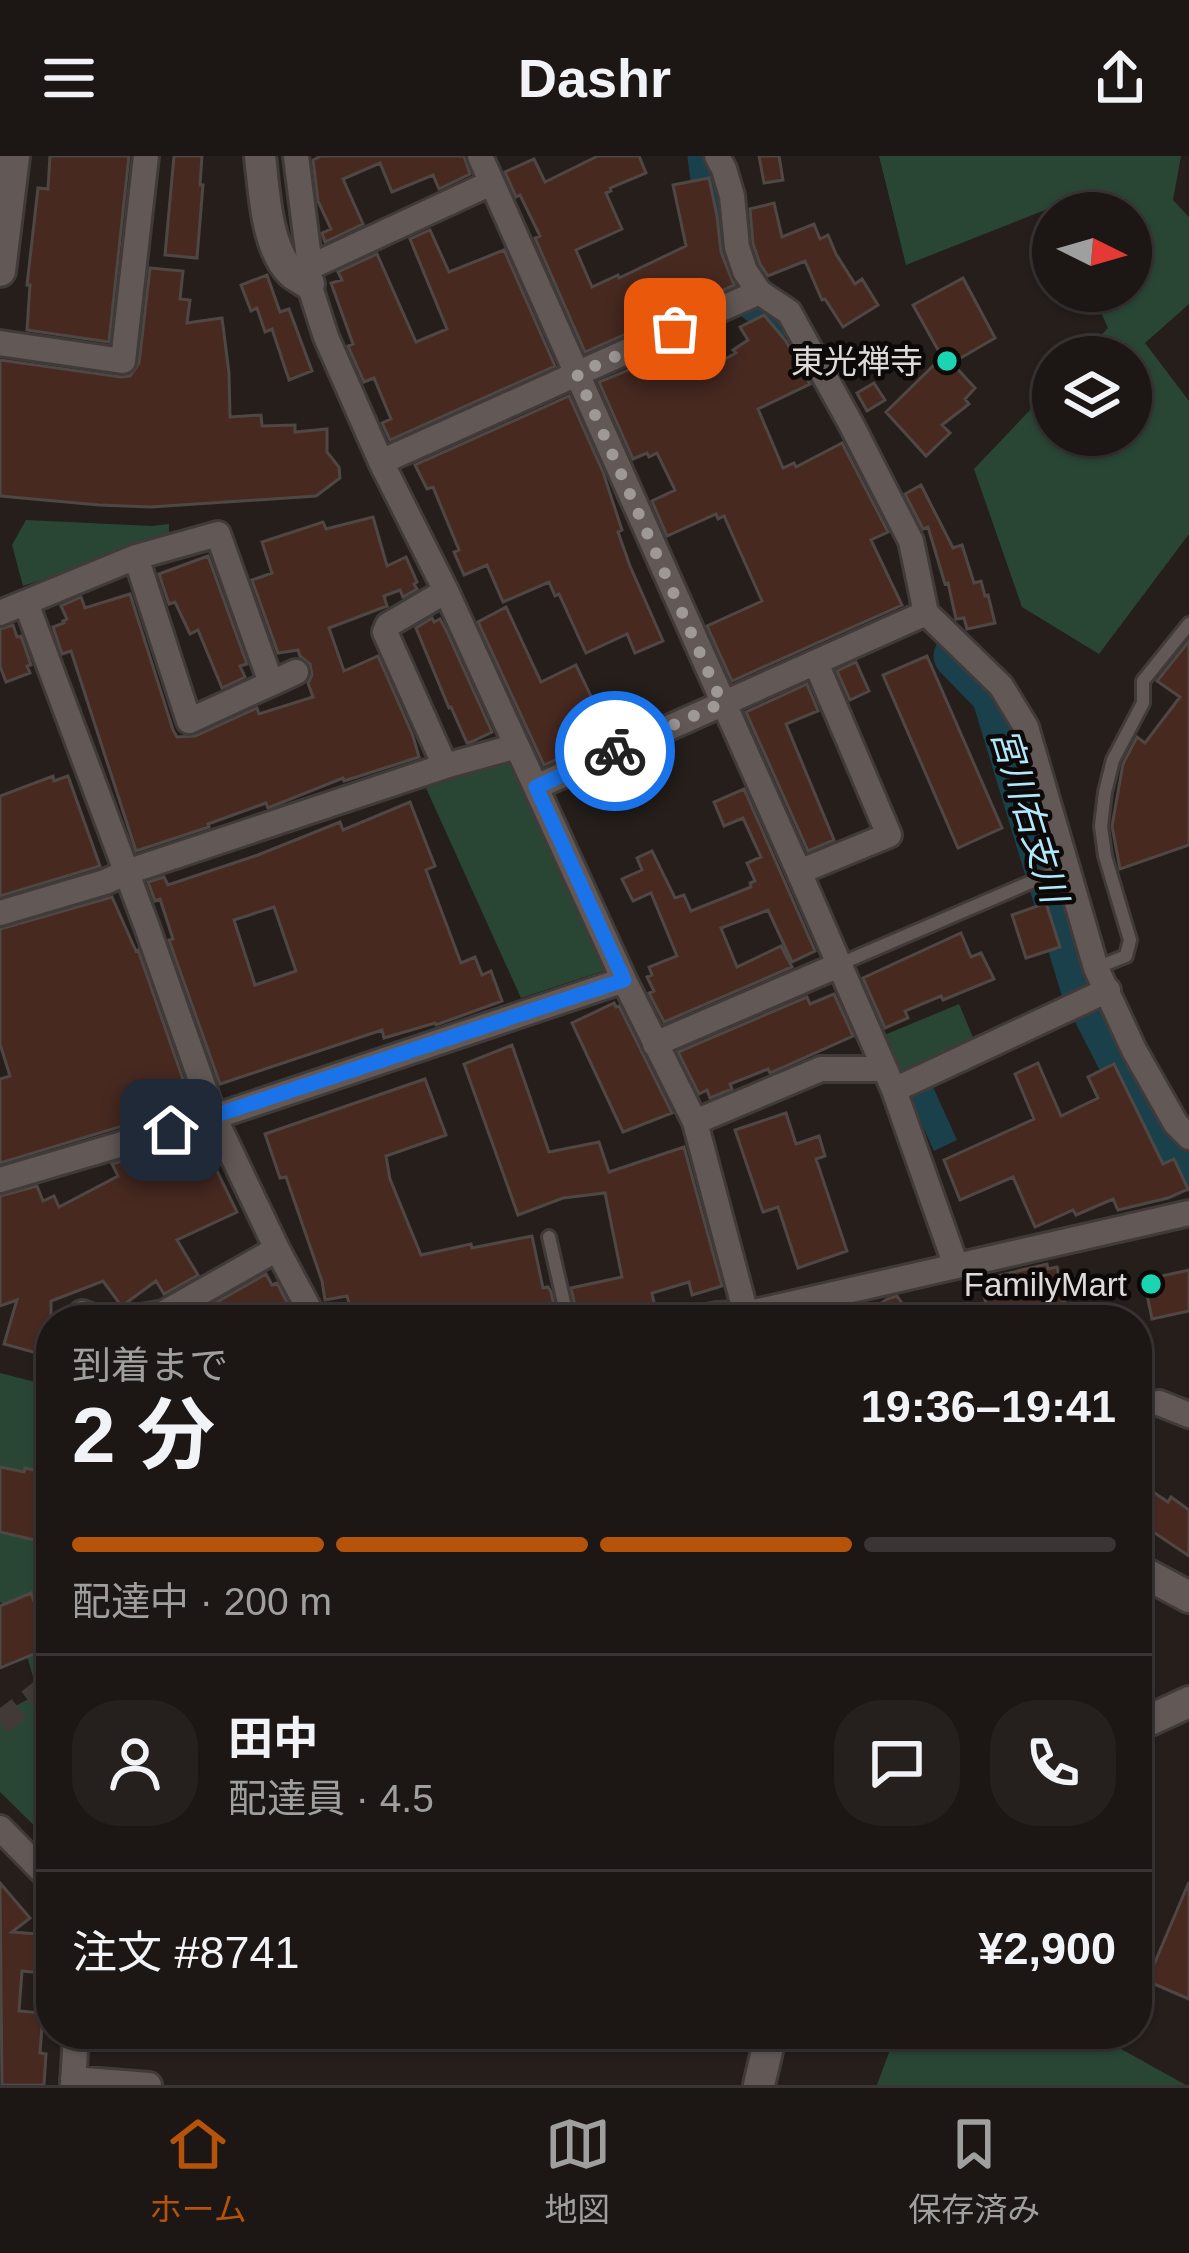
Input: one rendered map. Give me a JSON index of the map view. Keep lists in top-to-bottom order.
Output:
{
  "water": ["宮川右支川"],
  "places": ["東光禅寺", "FamilyMart"],
  "north": "right",
  "page": {
    "header": "Dashr",
    "heading": ["2 分", "到着まで", "19:36–19:41"],
    "panel": [
      "田中",
      "配達員 · 4.5",
      "注文 #8741",
      "¥2,900"
    ],
    "bar": "配達中 · 200 m",
    "tabs": ["ホーム", "地図", "保存済み"]
  }
}
